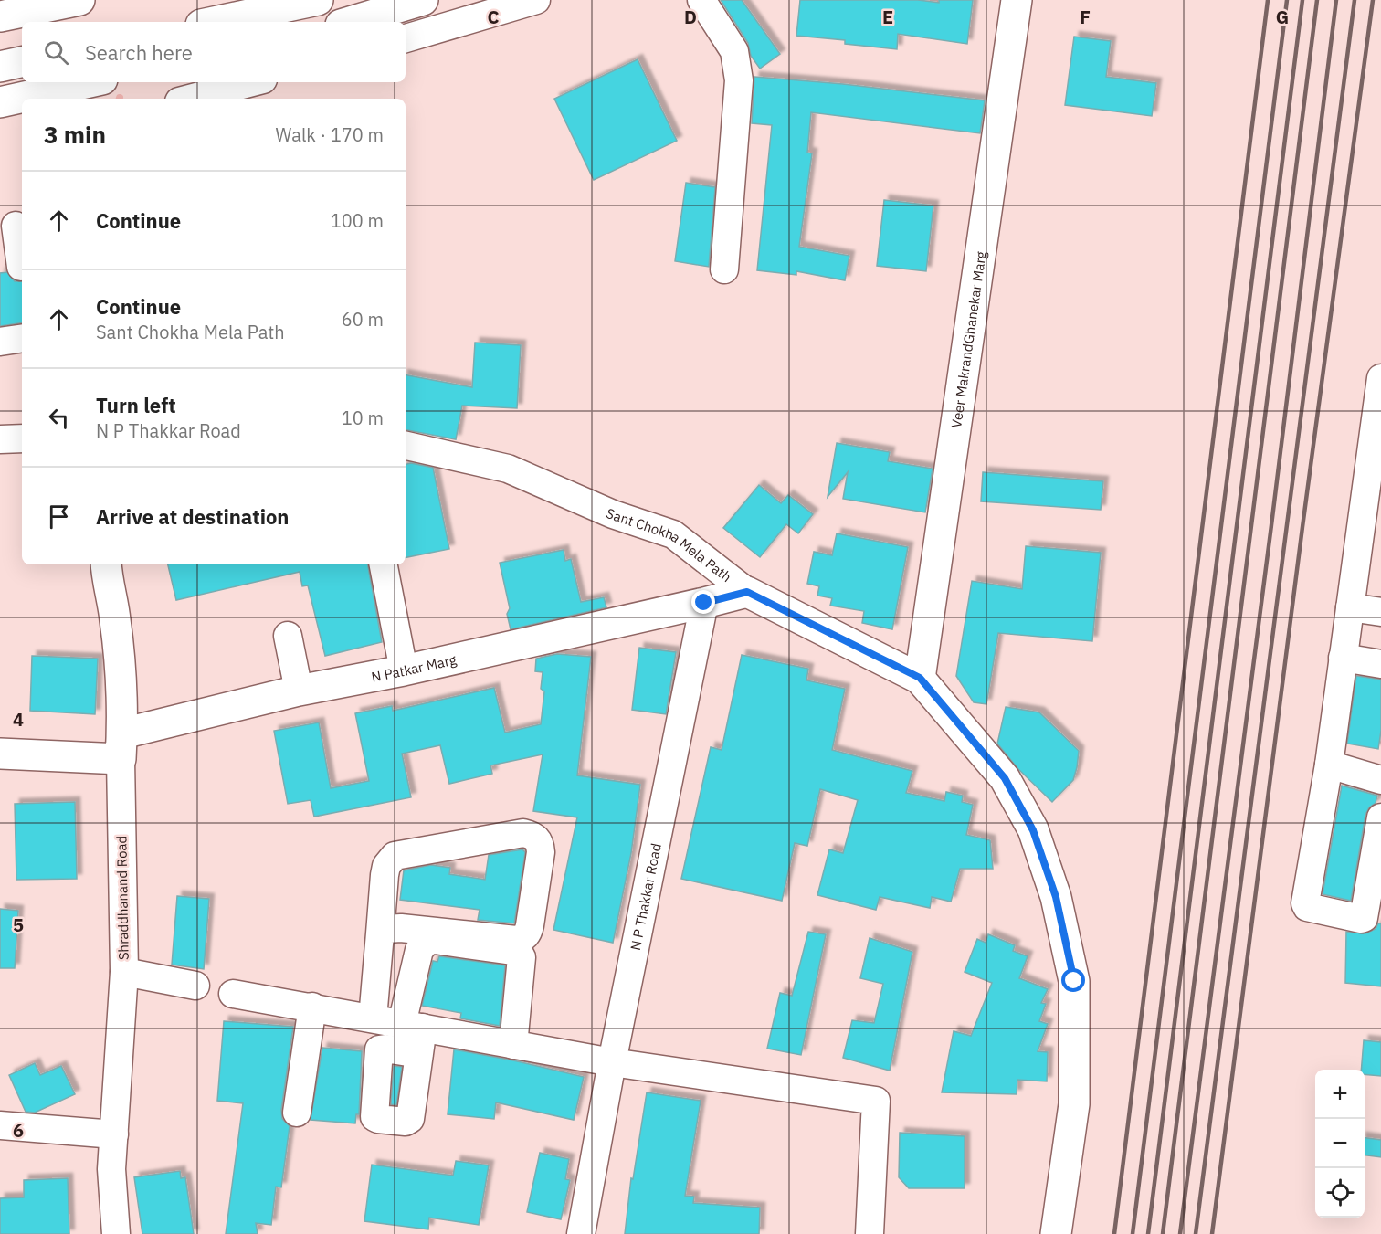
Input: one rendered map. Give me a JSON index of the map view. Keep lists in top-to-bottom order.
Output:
{
  "streets": {
    "main road": [
      "Veer MakrandGhanekar Marg",
      "Sant Chokha Mela Path",
      "N Patkar Marg",
      "Shraddhanand Road"
    ],
    "street": ["N P Thakkar Road"]
  },
  "crossings": [
    ["Veer MakrandGhanekar Marg", "Sant Chokha Mela Path"],
    ["N Patkar Marg", "N P Thakkar Road"],
    ["N Patkar Marg", "Shraddhanand Road"]
  ],
  "page": {
    "search": "Search here",
    "heading": ["3 min", "Walk · 170 m"],
    "list": [
      ["Continue", "100 m"],
      ["Continue", "Sant Chokha Mela Path", "60 m"],
      ["Turn left", "N P Thakkar Road", "10 m"],
      "Arrive at destination"
    ],
    "map_buttons": ["+", "−"]
  },
  "grid": {
    "columns": [
      "C",
      "D",
      "E",
      "F",
      "G"
    ],
    "rows": ["4", "5", "6"]
  }
}
